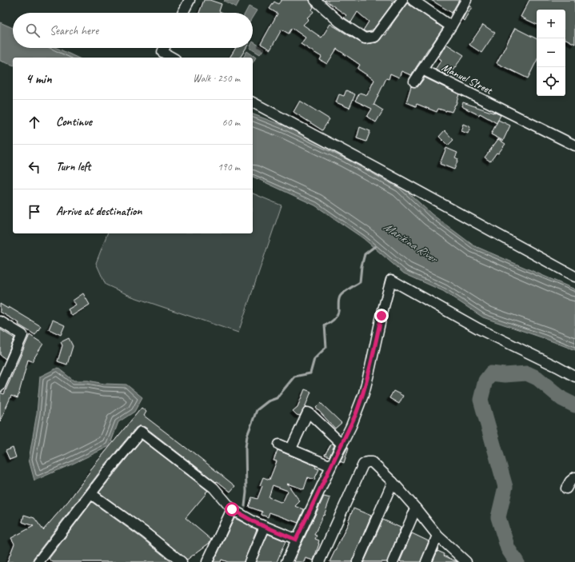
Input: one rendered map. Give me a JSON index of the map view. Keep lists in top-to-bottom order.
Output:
{
  "streets": {
    "street": ["Manuel Street"]
  },
  "water": ["Marikina River"],
  "page": {
    "map_buttons": ["+", "−"],
    "search": "Search here",
    "heading": ["4 min", "Walk · 250 m"],
    "list": [
      ["Continue", "60 m"],
      ["Turn left", "190 m"],
      "Arrive at destination"
    ]
  }
}
